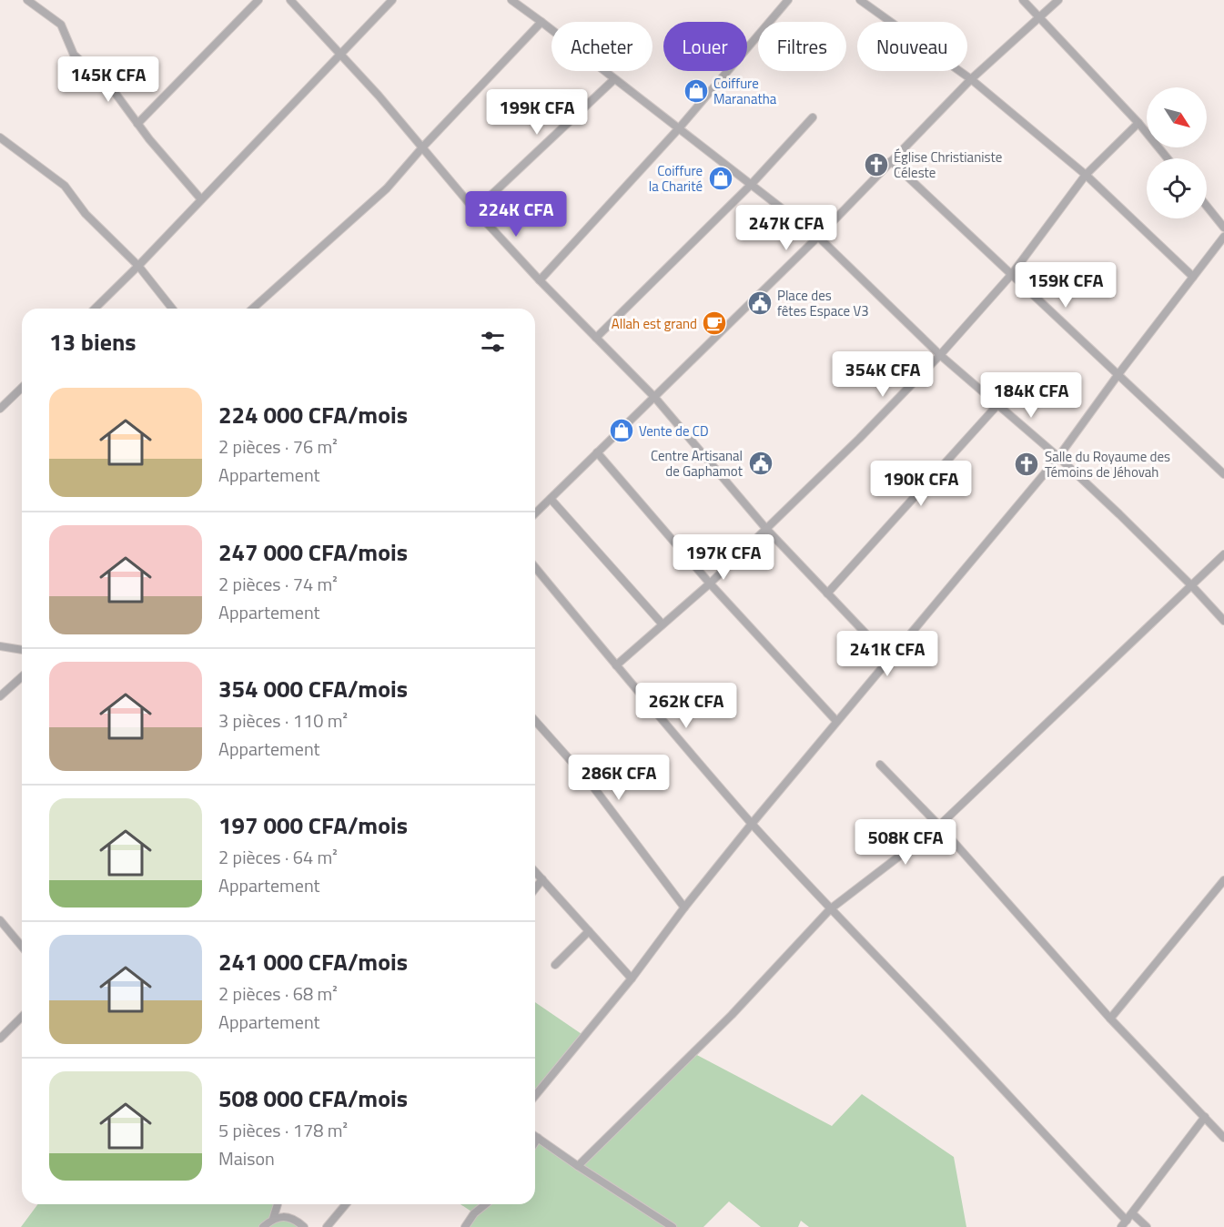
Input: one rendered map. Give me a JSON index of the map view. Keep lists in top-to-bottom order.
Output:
{
  "places": {
    "shop": ["Coiffure Maranatha", "Coiffure la Charité", "Vente de CD"],
    "church": ["Église Christianiste Céleste", "Salle du Royaume des Témoins de Jéhovah"],
    "public building": ["Place des fêtes Espace V3", "Centre Artisanal de Gaphamot"],
    "cafe": ["Allah est grand"]
  },
  "north": "bottom right",
  "page": {
    "chip": [
      "Acheter",
      "Louer",
      "Filtres",
      "Nouveau"
    ],
    "price": [
      "145K CFA",
      "199K CFA",
      "224K CFA",
      "247K CFA",
      "159K CFA",
      "354K CFA",
      "184K CFA",
      "190K CFA",
      "197K CFA",
      "241K CFA",
      "262K CFA",
      "286K CFA",
      "508K CFA"
    ],
    "heading": "13 biens",
    "list": [
      {
        "name": "224 000 CFA/mois",
        "note": "2 pièces · 76 m² · Appartement"
      },
      {
        "name": "247 000 CFA/mois",
        "note": "2 pièces · 74 m² · Appartement"
      },
      {
        "name": "354 000 CFA/mois",
        "note": "3 pièces · 110 m² · Appartement"
      },
      {
        "name": "197 000 CFA/mois",
        "note": "2 pièces · 64 m² · Appartement"
      },
      {
        "name": "241 000 CFA/mois",
        "note": "2 pièces · 68 m² · Appartement"
      },
      {
        "name": "508 000 CFA/mois",
        "note": "5 pièces · 178 m² · Maison"
      }
    ]
  }
}
